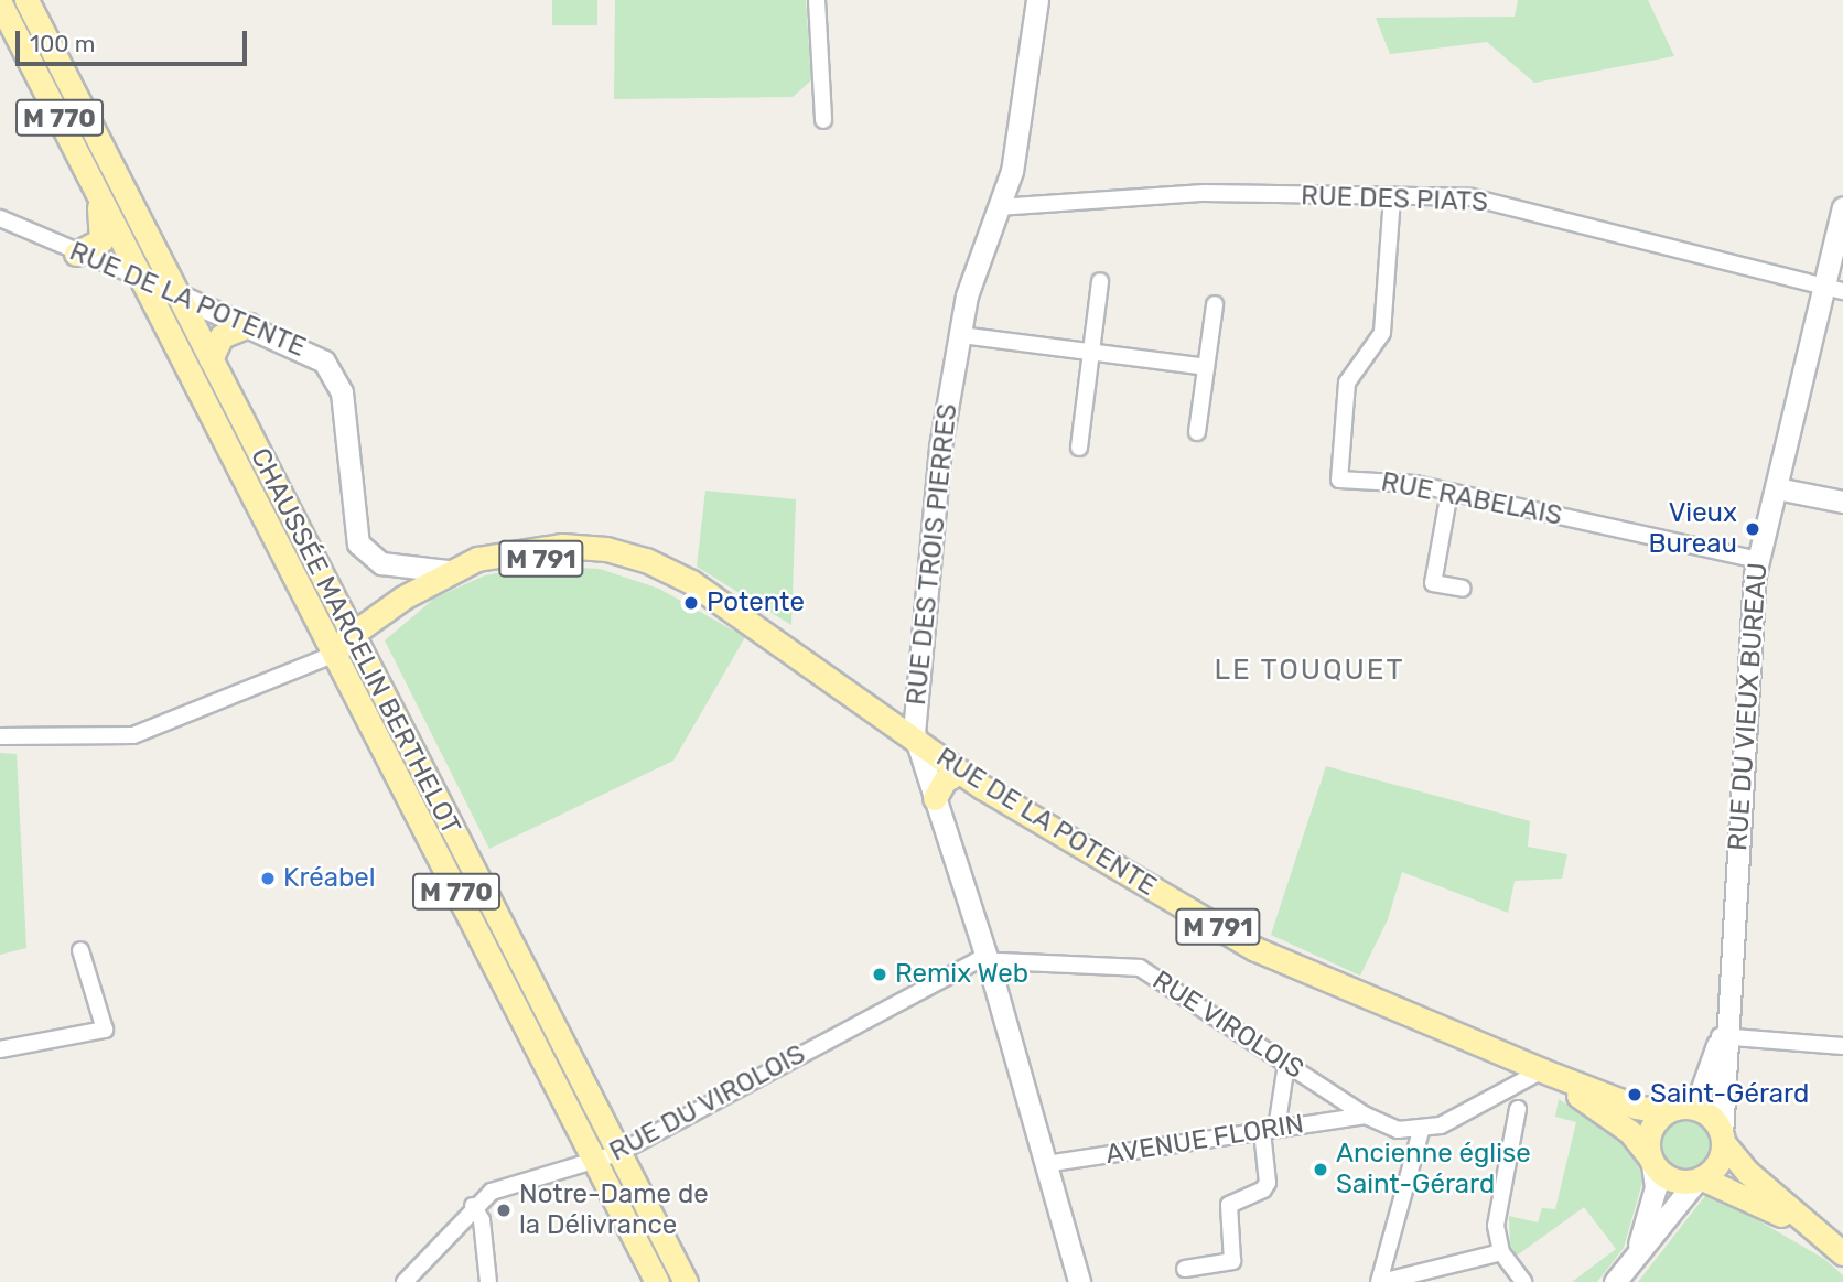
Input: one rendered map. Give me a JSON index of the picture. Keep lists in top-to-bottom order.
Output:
{
  "streets": {
    "main road": [
      "M 770",
      "RUE DE LA POTENTE",
      "M 791",
      "CHAUSSÉE MARCELIN BERTHELOT"
    ],
    "street": [
      "RUE DES PIATS",
      "RUE RABELAIS",
      "RUE DES TROIS PIERRES",
      "RUE DU VIEUX BUREAU",
      "RUE VIROLOIS",
      "RUE DU VIROLOIS",
      "AVENUE FLORIN"
    ]
  },
  "crossings": [
    ["RUE DES PIATS", "RUE RABELAIS"],
    ["RUE DES PIATS", "RUE DES TROIS PIERRES"],
    ["RUE DES PIATS", "RUE DU VIEUX BUREAU"],
    ["RUE DE LA POTENTE", "RUE DES TROIS PIERRES"],
    ["RUE DE LA POTENTE", "CHAUSSÉE MARCELIN BERTHELOT"],
    ["RUE DE LA POTENTE", "RUE DU VIEUX BUREAU"],
    ["RUE RABELAIS", "RUE DU VIEUX BUREAU"],
    ["RUE DES TROIS PIERRES", "RUE VIROLOIS"],
    ["RUE DES TROIS PIERRES", "RUE DU VIROLOIS"],
    ["RUE DES TROIS PIERRES", "AVENUE FLORIN"],
    ["CHAUSSÉE MARCELIN BERTHELOT", "RUE DU VIROLOIS"],
    ["RUE VIROLOIS", "RUE DU VIROLOIS"],
    ["RUE VIROLOIS", "AVENUE FLORIN"]
  ],
  "districts": ["LE TOUQUET"],
  "places": [
    "Vieux Bureau",
    "Potente",
    "Kréabel",
    "Remix Web",
    "Saint-Gérard",
    "Ancienne église Saint-Gérard",
    "Notre-Dame de la Délivrance"
  ],
  "scale_bar": "100 m"
}
